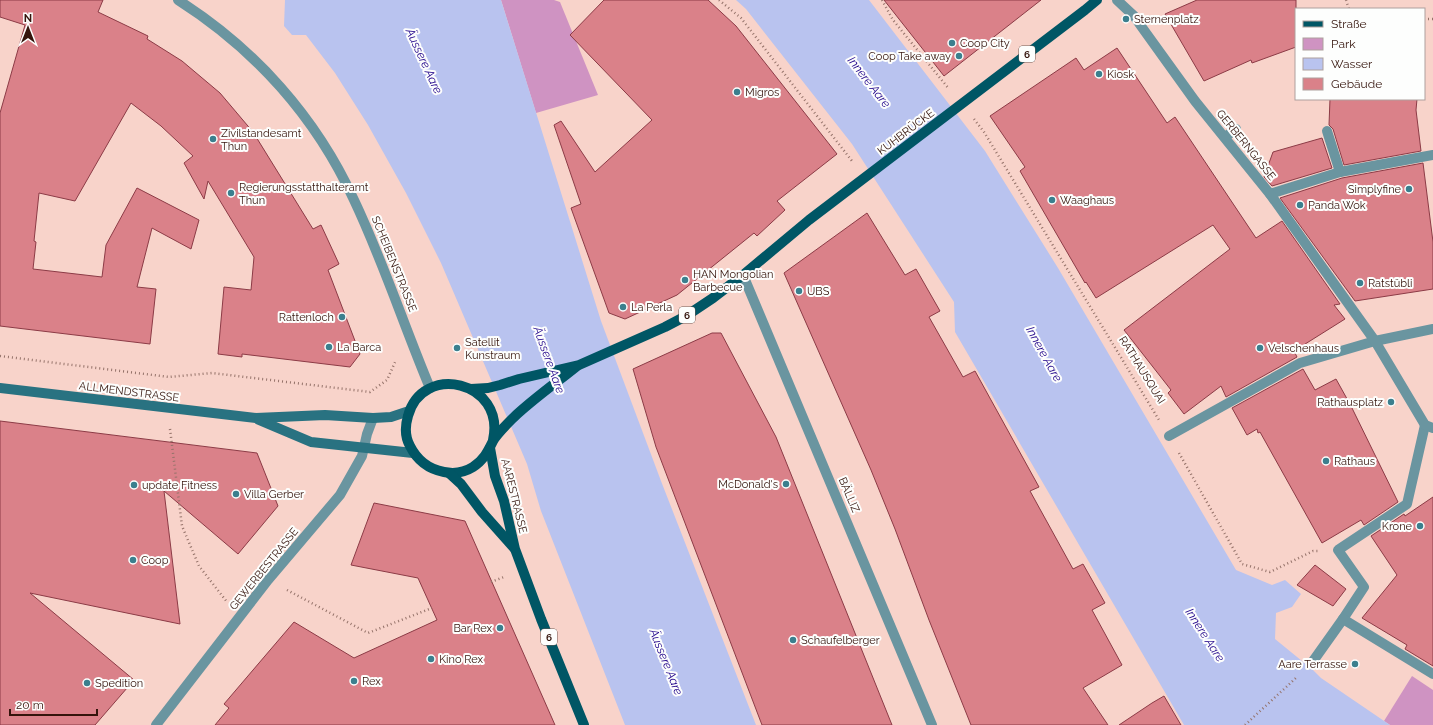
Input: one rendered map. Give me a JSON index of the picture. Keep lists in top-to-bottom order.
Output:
{
  "streets": {
    "main road": [
      "6",
      "KUHBRÜCKE",
      "ALLMENDSTRASSE",
      "AARESTRASSE"
    ],
    "street": [
      "GERBERNGASSE",
      "SCHEIBENSTRASSE",
      "BÄLLIZ",
      "GEWERBESTRASSE"
    ],
    "path": ["RATHAUSQUAI"]
  },
  "crossings": [
    ["6", "KUHBRÜCKE"],
    ["6", "SCHEIBENSTRASSE"],
    ["6", "RATHAUSQUAI"],
    ["6", "ALLMENDSTRASSE"],
    ["6", "BÄLLIZ"],
    ["6", "AARESTRASSE"],
    ["KUHBRÜCKE", "RATHAUSQUAI"],
    ["SCHEIBENSTRASSE", "ALLMENDSTRASSE"],
    ["SCHEIBENSTRASSE", "AARESTRASSE"],
    ["ALLMENDSTRASSE", "AARESTRASSE"],
    ["ALLMENDSTRASSE", "GEWERBESTRASSE"]
  ],
  "water": ["Äussere Aare", "Innere Aare"],
  "places": [
    "Sternenplatz",
    "Coop City",
    "Coop Take away",
    "Kiosk",
    "Migros",
    "Zivilstandesamt Thun",
    "Simplyfine",
    "Regierungsstatthalteramt Thun",
    "Waaghaus",
    "Panda Wok",
    "HAN Mongolian Barbecue",
    "Ratstübli",
    "UBS",
    "La Perla",
    "Rattenloch",
    "La Barca",
    "Satellit Kunstraum",
    "Velschenhaus",
    "Rathausplatz",
    "Rathaus",
    "McDonald's",
    "update Fitness",
    "Villa Gerber",
    "Krone",
    "Coop",
    "Bar Rex",
    "Schaufelberger",
    "Kino Rex",
    "Aare Terrasse",
    "Rex",
    "Spedition"
  ],
  "legend": [
    "Straße",
    "Park",
    "Wasser",
    "Gebäude"
  ],
  "scale_bar": "20 m",
  "north": "top"
}
